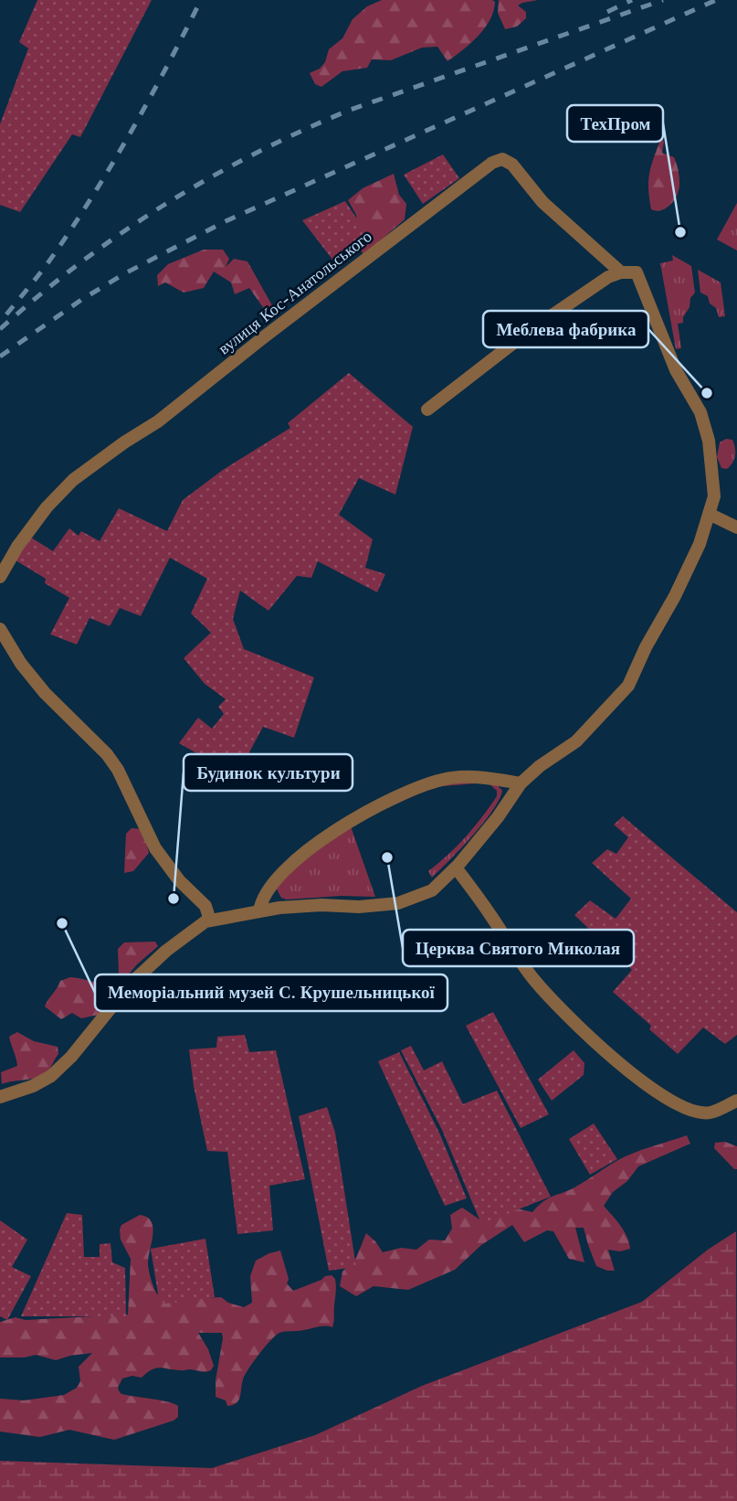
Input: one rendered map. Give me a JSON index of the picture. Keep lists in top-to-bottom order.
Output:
{
  "streets": {
    "street": ["вулиця Кос-Анатольського"]
  },
  "places": [
    "ТехПром",
    "Меблева фабрика",
    "Церква Святого Миколая",
    "Будинок культури",
    "Меморіальний музей С. Крушельницької"
  ]
}
